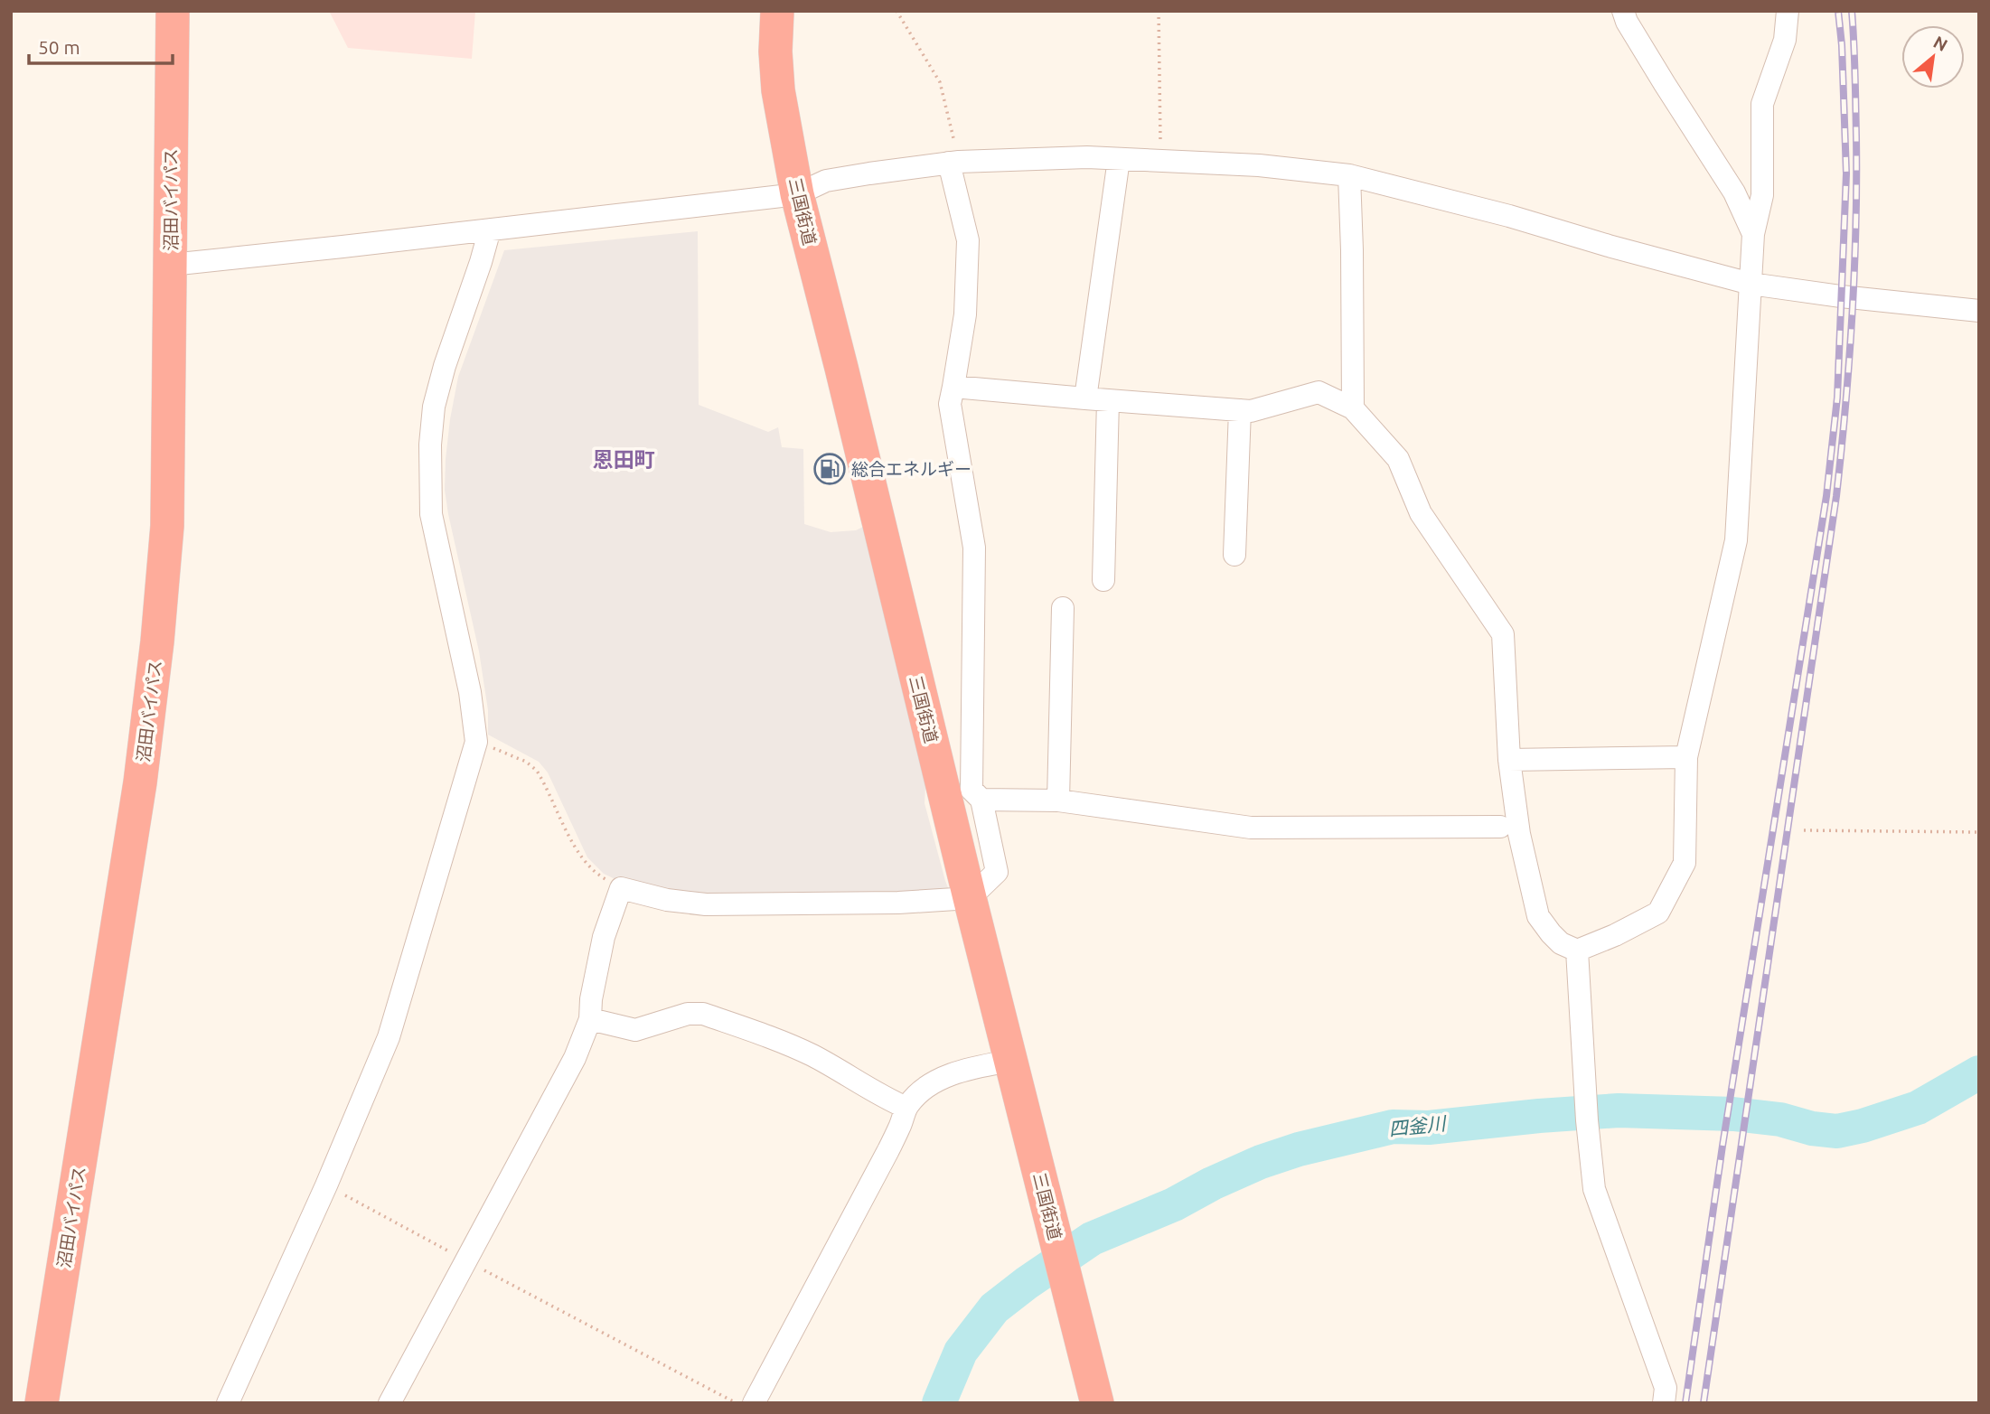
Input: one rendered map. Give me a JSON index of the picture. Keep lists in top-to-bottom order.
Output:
{
  "streets": {
    "highway": ["沼田バイパス", "三国街道"]
  },
  "districts": ["恩田町"],
  "water": ["四釜川"],
  "places": {
    "fuel station": ["総合エネルギー"]
  },
  "scale_bar": "50 m",
  "north": "top right"
}
